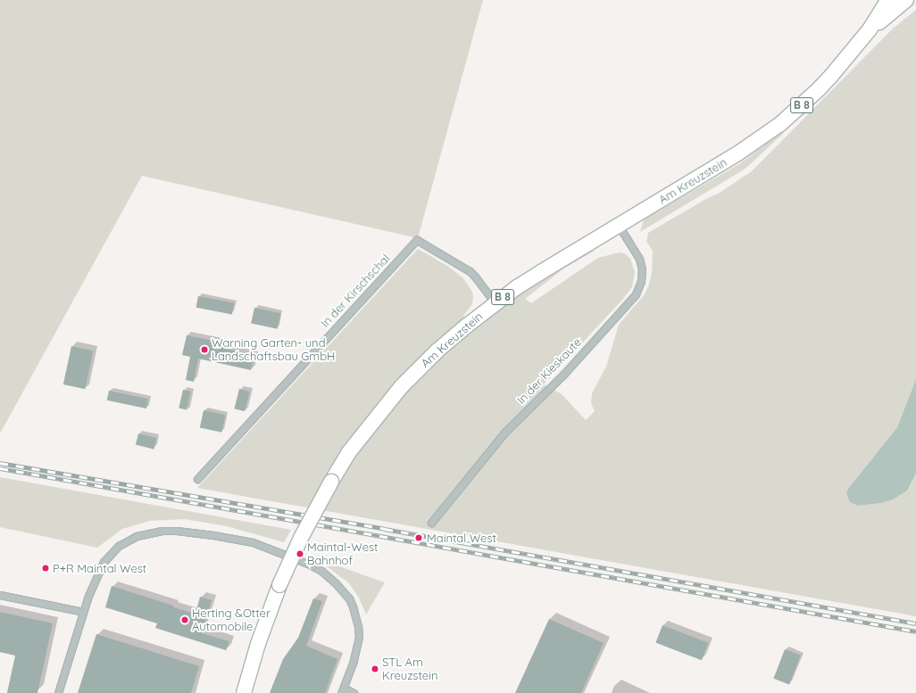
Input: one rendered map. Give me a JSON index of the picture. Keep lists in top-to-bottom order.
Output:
{
  "streets": {
    "main road": ["B 8", "Am Kreuzstein"],
    "street": ["In der Kirschschal", "In der Kieskaute"]
  },
  "crossings": [
    ["Am Kreuzstein", "In der Kirschschal"],
    ["Am Kreuzstein", "In der Kieskaute"]
  ],
  "places": [
    "Warning Garten- und Landschaftsbau GmbH",
    "Maintal West",
    "Maintal-West Bahnhof",
    "P+R Maintal West",
    "Herting &Otter Automobile",
    "STL Am Kreuzstein"
  ]
}
